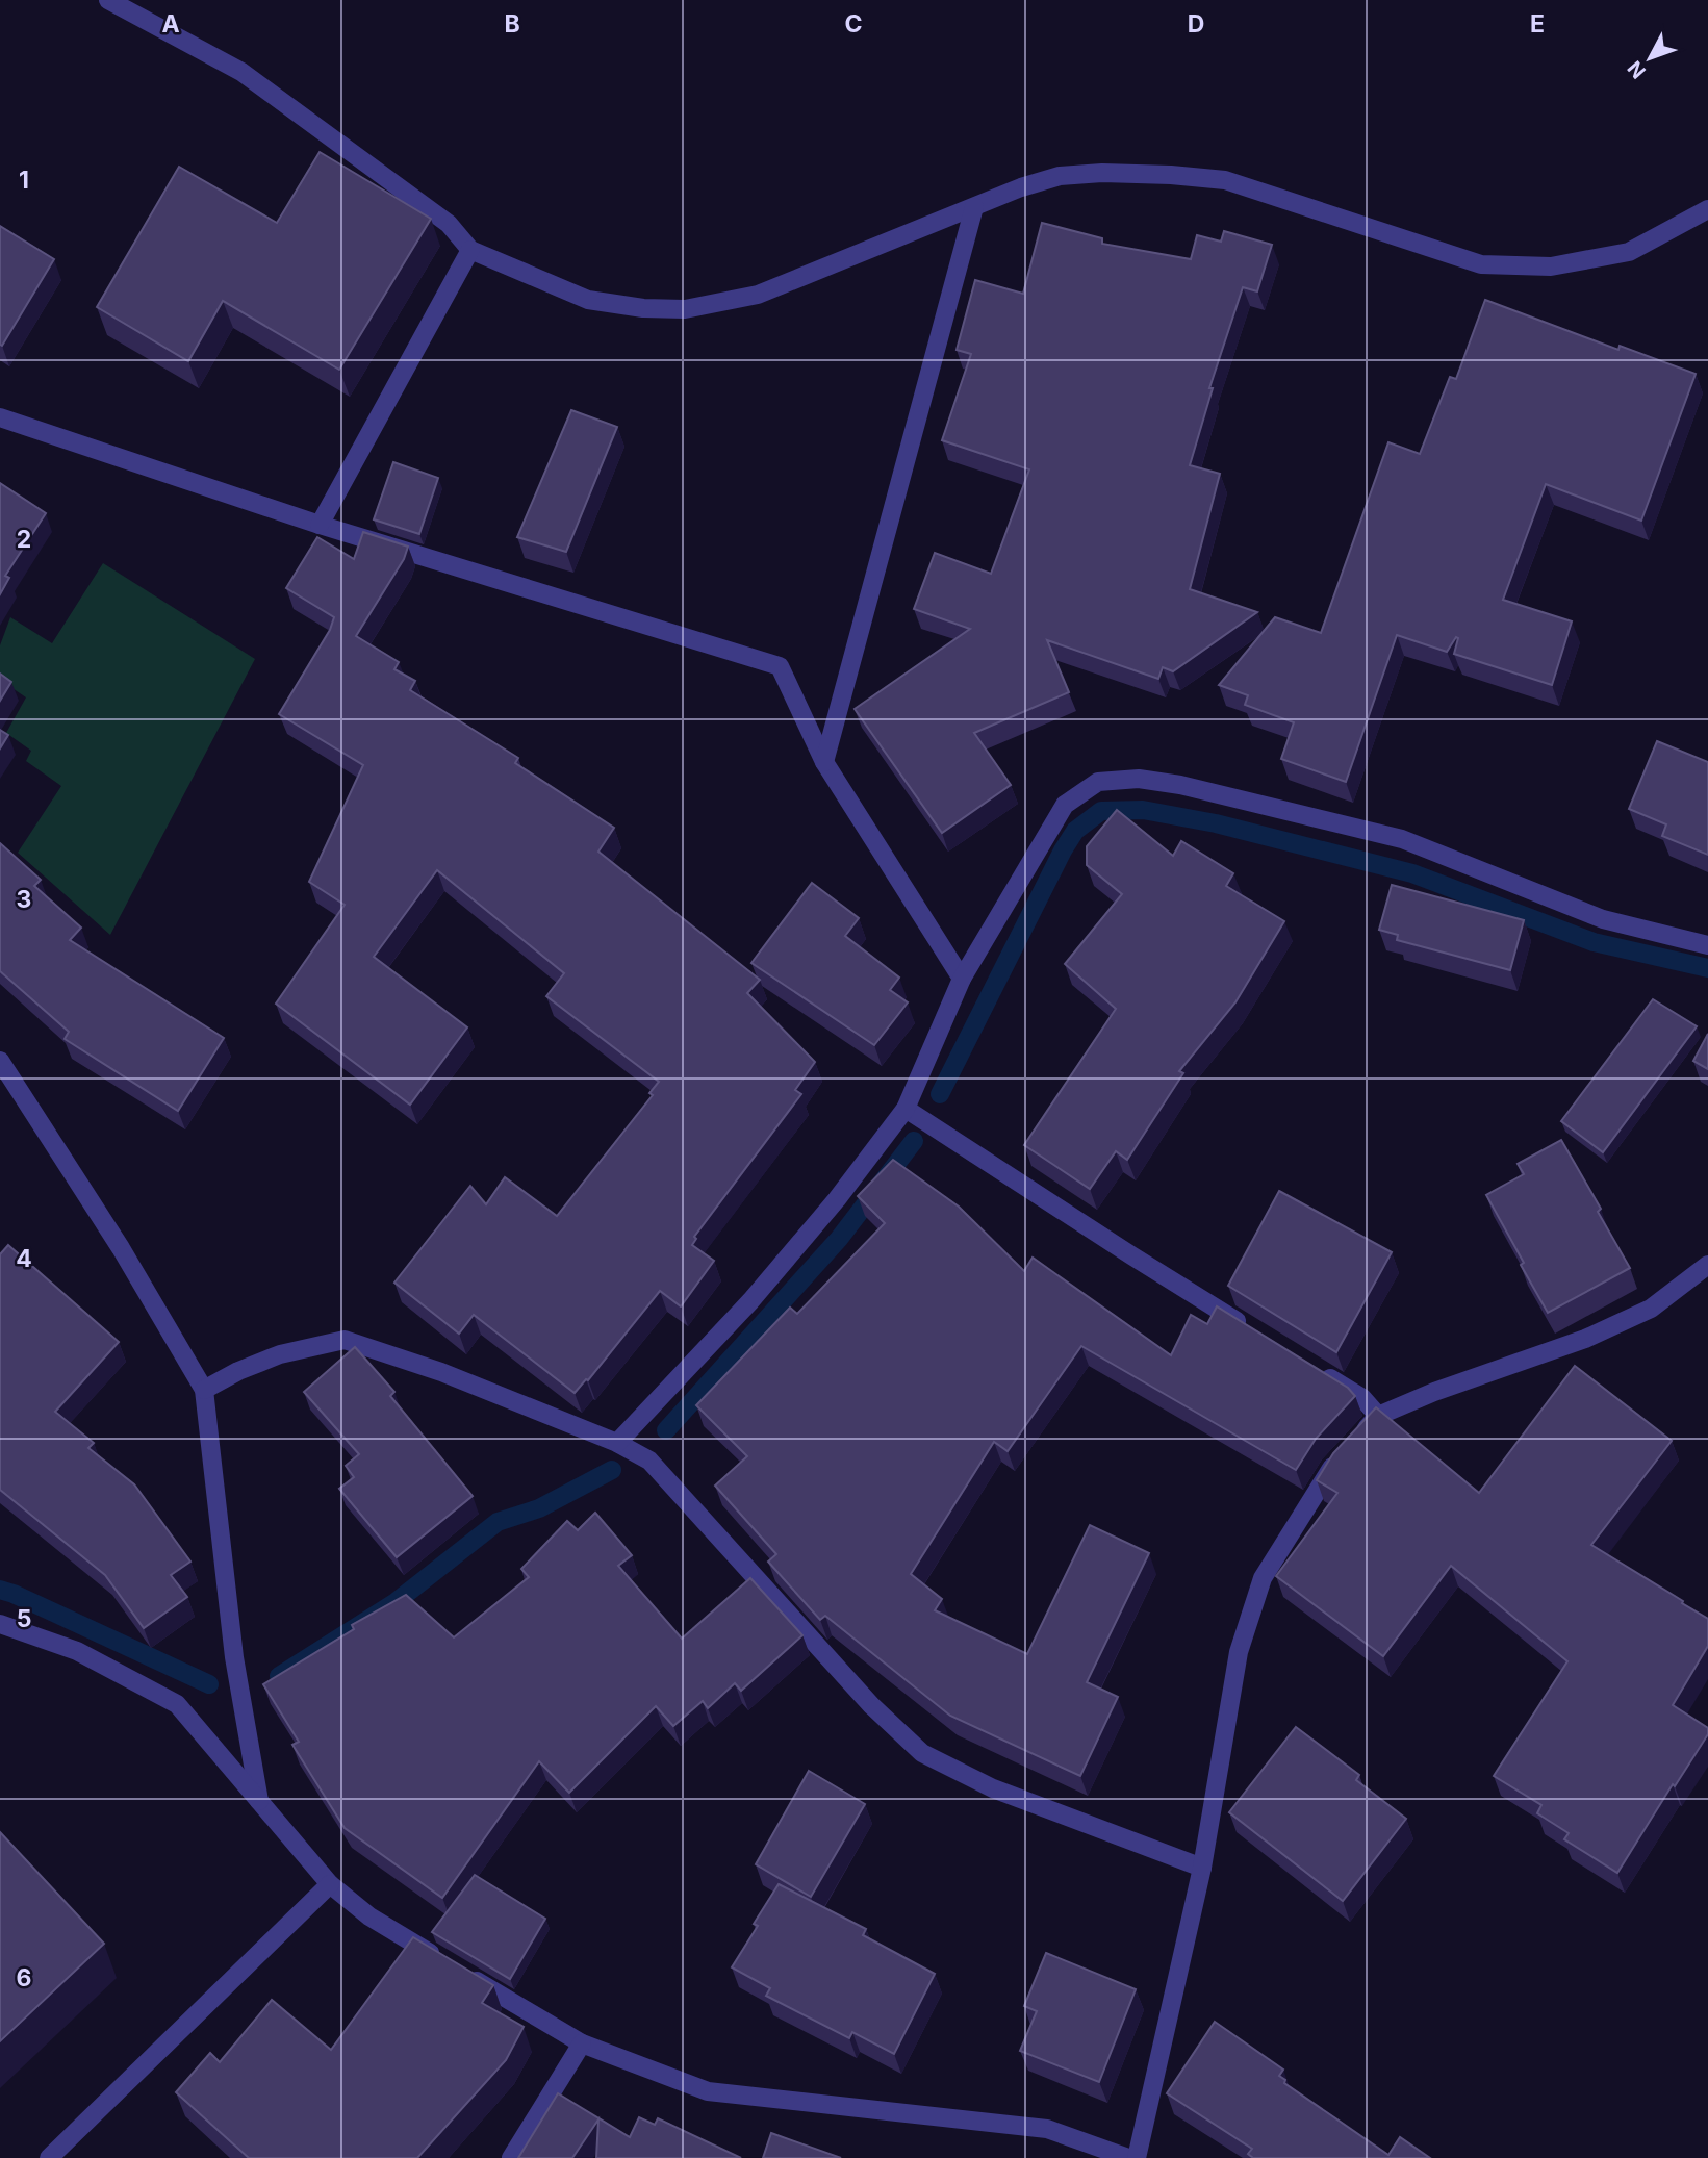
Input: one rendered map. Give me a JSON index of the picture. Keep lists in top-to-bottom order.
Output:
{
  "north": "bottom left",
  "grid": {
    "columns": [
      "A",
      "B",
      "C",
      "D",
      "E"
    ],
    "rows": [
      "1",
      "2",
      "3",
      "4",
      "5",
      "6"
    ]
  }
}
